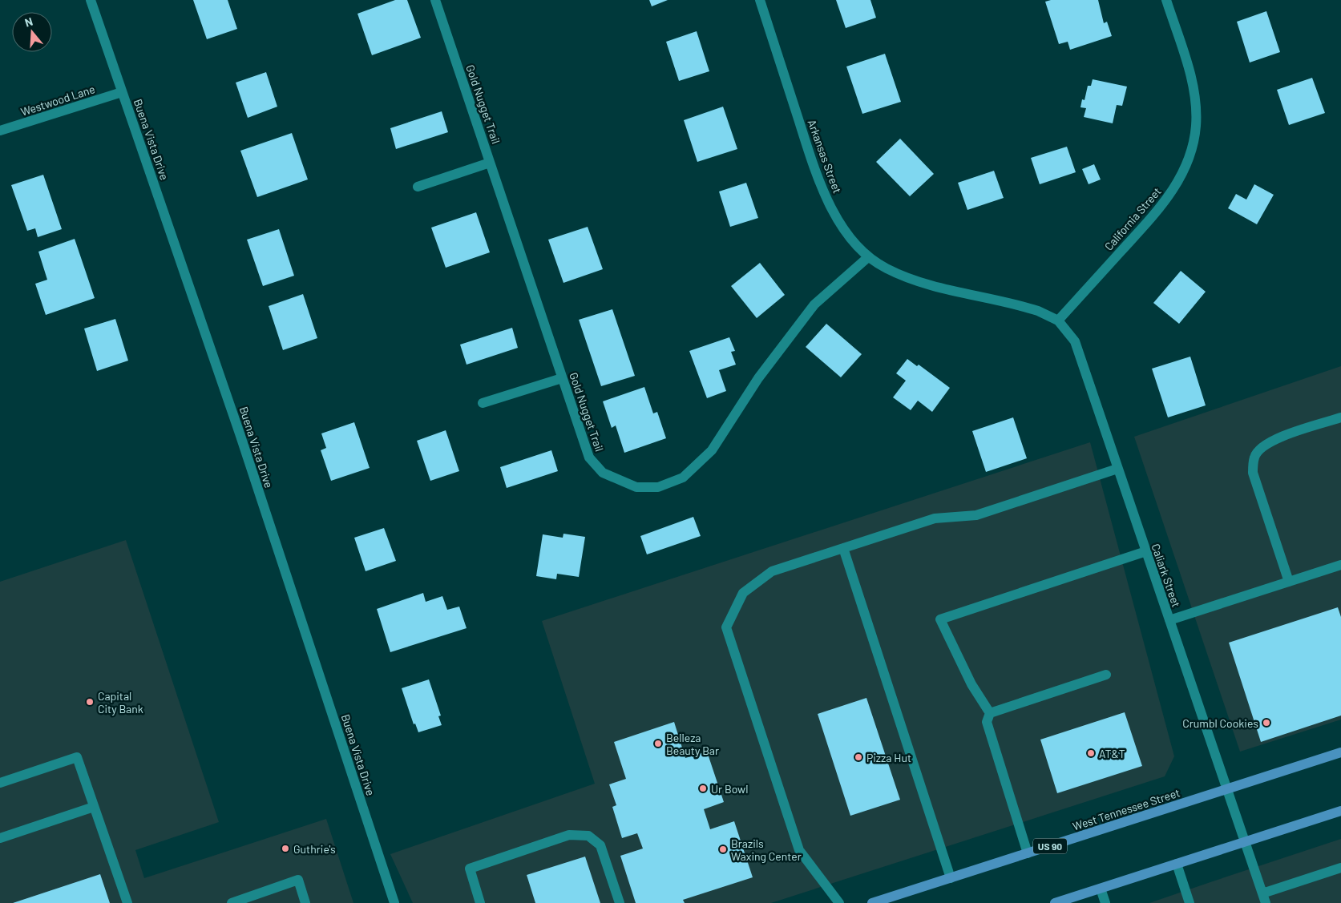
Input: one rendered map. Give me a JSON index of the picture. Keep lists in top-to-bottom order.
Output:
{
  "streets": {
    "main road": ["West Tennessee Street", "US 90"],
    "street": [
      "Westwood Lane",
      "Gold Nugget Trail",
      "Buena Vista Drive",
      "Arkansas Street",
      "California Street",
      "Caliark Street"
    ]
  },
  "crossings": [
    ["Westwood Lane", "Buena Vista Drive"],
    ["Gold Nugget Trail", "Arkansas Street"],
    ["Arkansas Street", "California Street"],
    ["Arkansas Street", "Caliark Street"],
    ["California Street", "Caliark Street"],
    ["Caliark Street", "West Tennessee Street"]
  ],
  "places": [
    "Capital City Bank",
    "Crumbl Cookies",
    "Belleza Beauty Bar",
    "AT&T",
    "Pizza Hut",
    "Ur Bowl",
    "Guthrie's",
    "Brazils Waxing Center"
  ],
  "north": "top"
}
